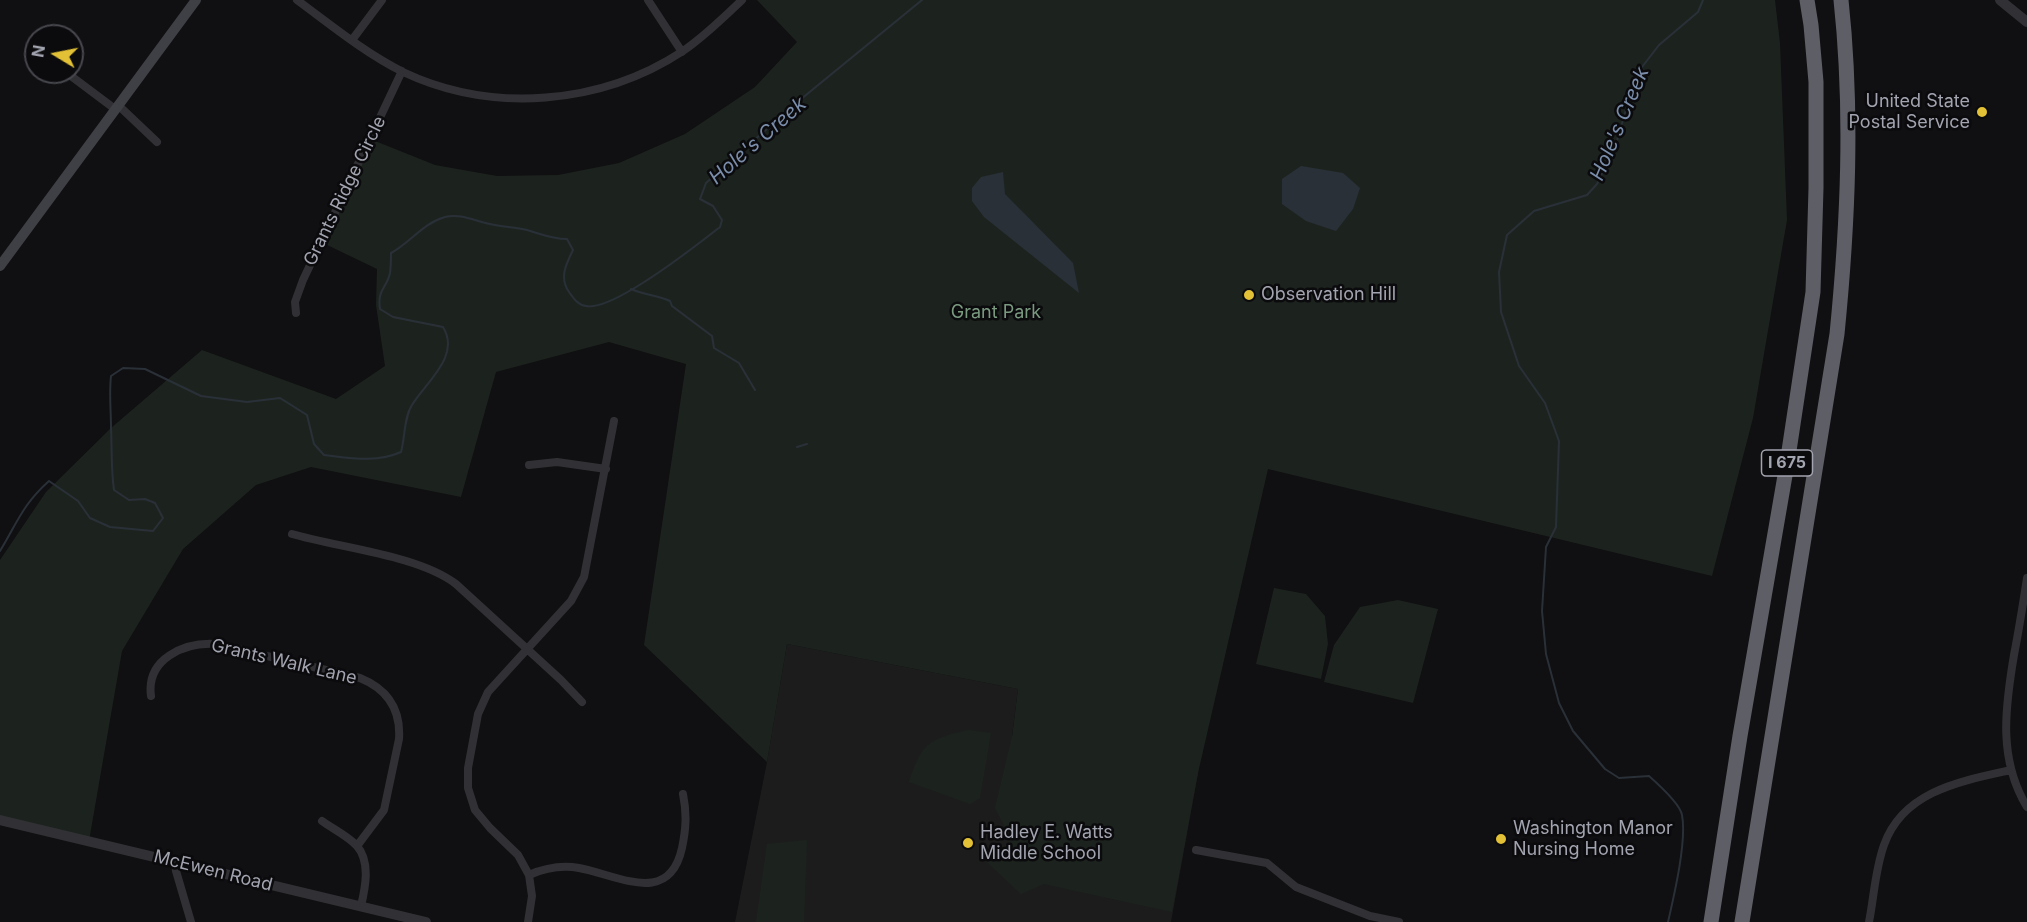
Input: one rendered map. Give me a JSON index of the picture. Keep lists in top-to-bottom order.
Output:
{
  "streets": {
    "highway": ["I 675"],
    "street": ["Grants Ridge Circle", "Grants Walk Lane", "McEwen Road"]
  },
  "water": ["Hole's Creek"],
  "parks": ["Grant Park"],
  "places": [
    "United State Postal Service",
    "Observation Hill",
    "Washington Manor Nursing Home",
    "Hadley E. Watts Middle School"
  ],
  "north": "left"
}
